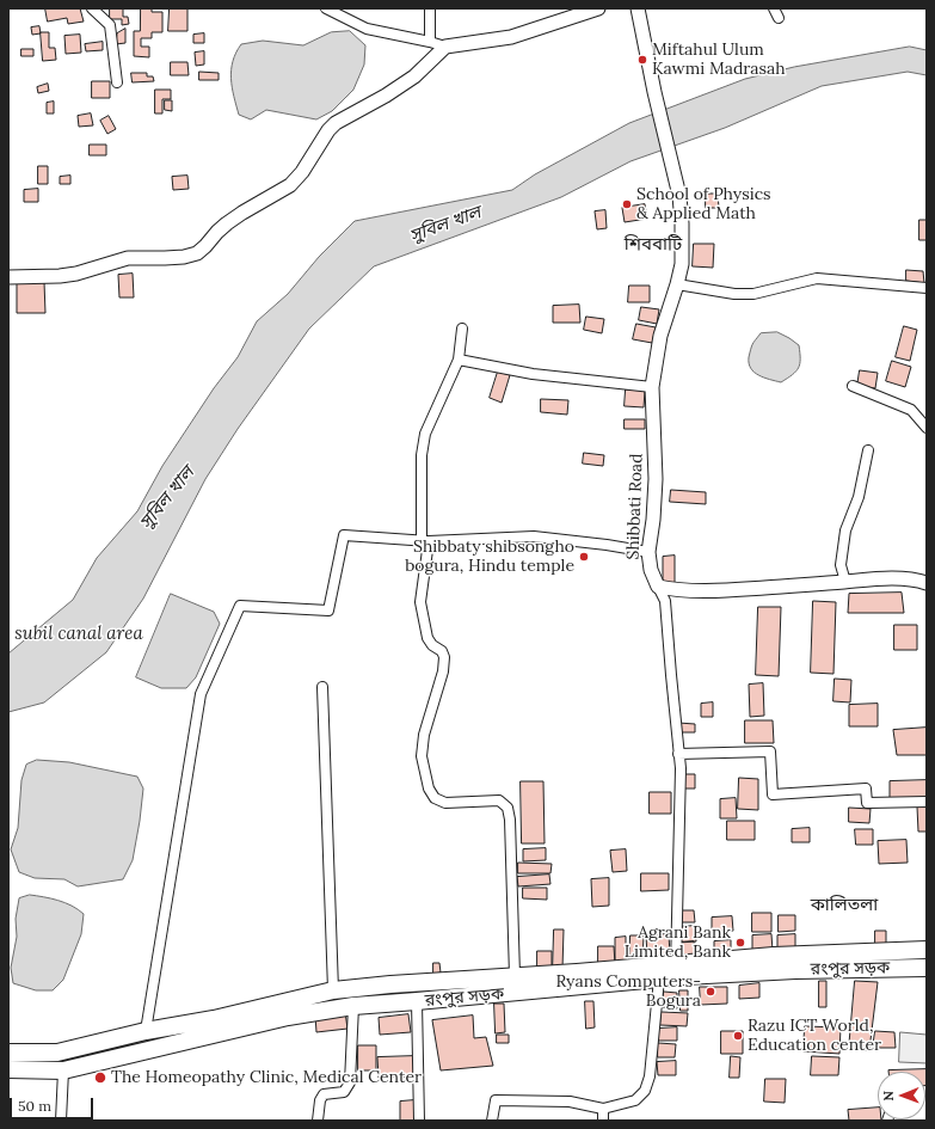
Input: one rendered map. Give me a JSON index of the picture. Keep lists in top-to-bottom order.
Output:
{
  "streets": {
    "highway": ["রংপুর সড়ক"],
    "street": ["Shibbati Road"]
  },
  "districts": ["শিববাটি", "কালিতলা"],
  "water": ["সুবিল খাল", "subil canal area"],
  "places": [
    "Miftahul Ulum Kawmi Madrasah",
    "School of Physics & Applied Math",
    "Shibbaty shibsongho bogura, Hindu temple",
    "Agrani Bank Limited, Bank",
    "Ryans Computers- Bogura",
    "Razu ICT World, Education center",
    "The Homeopathy Clinic, Medical Center"
  ],
  "scale_bar": "50 m",
  "north": "left"
}
